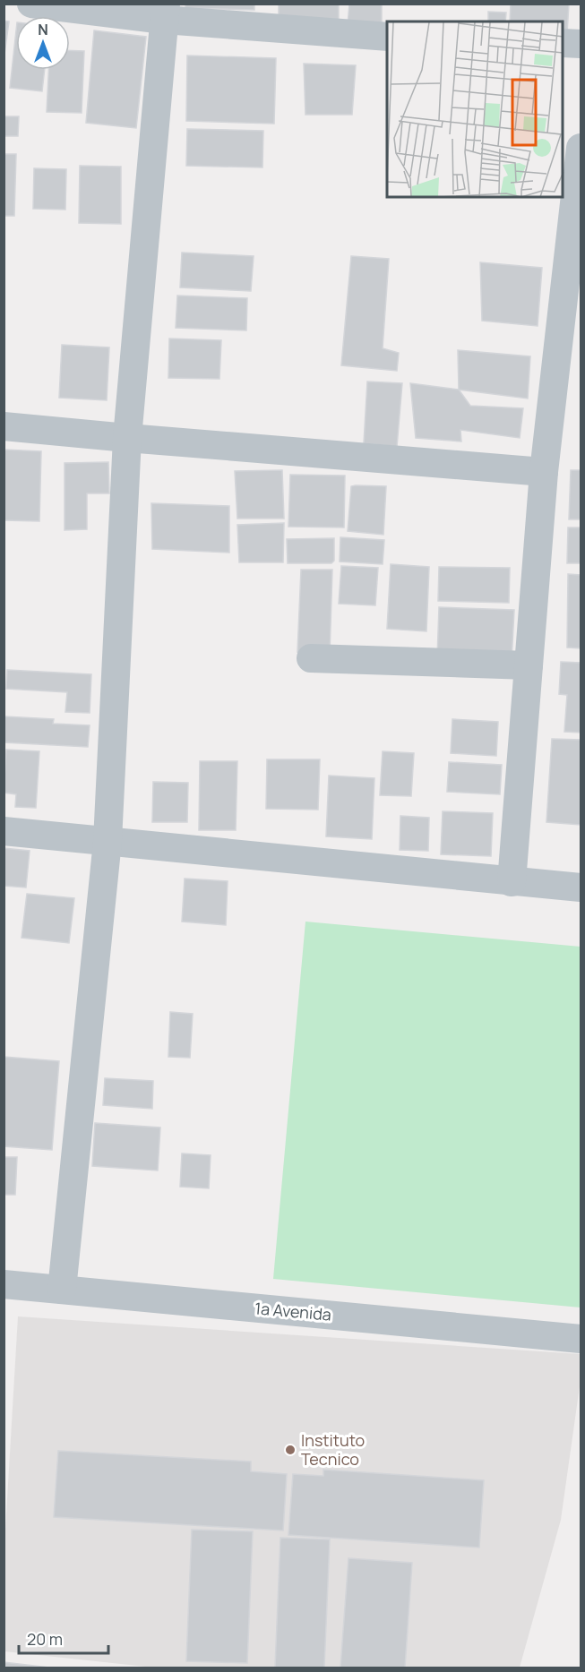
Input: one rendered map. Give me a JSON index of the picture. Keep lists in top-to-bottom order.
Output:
{
  "streets": {
    "street": ["1a Avenida"]
  },
  "places": ["Instituto Tecnico"],
  "scale_bar": "20 m",
  "north": "top"
}
